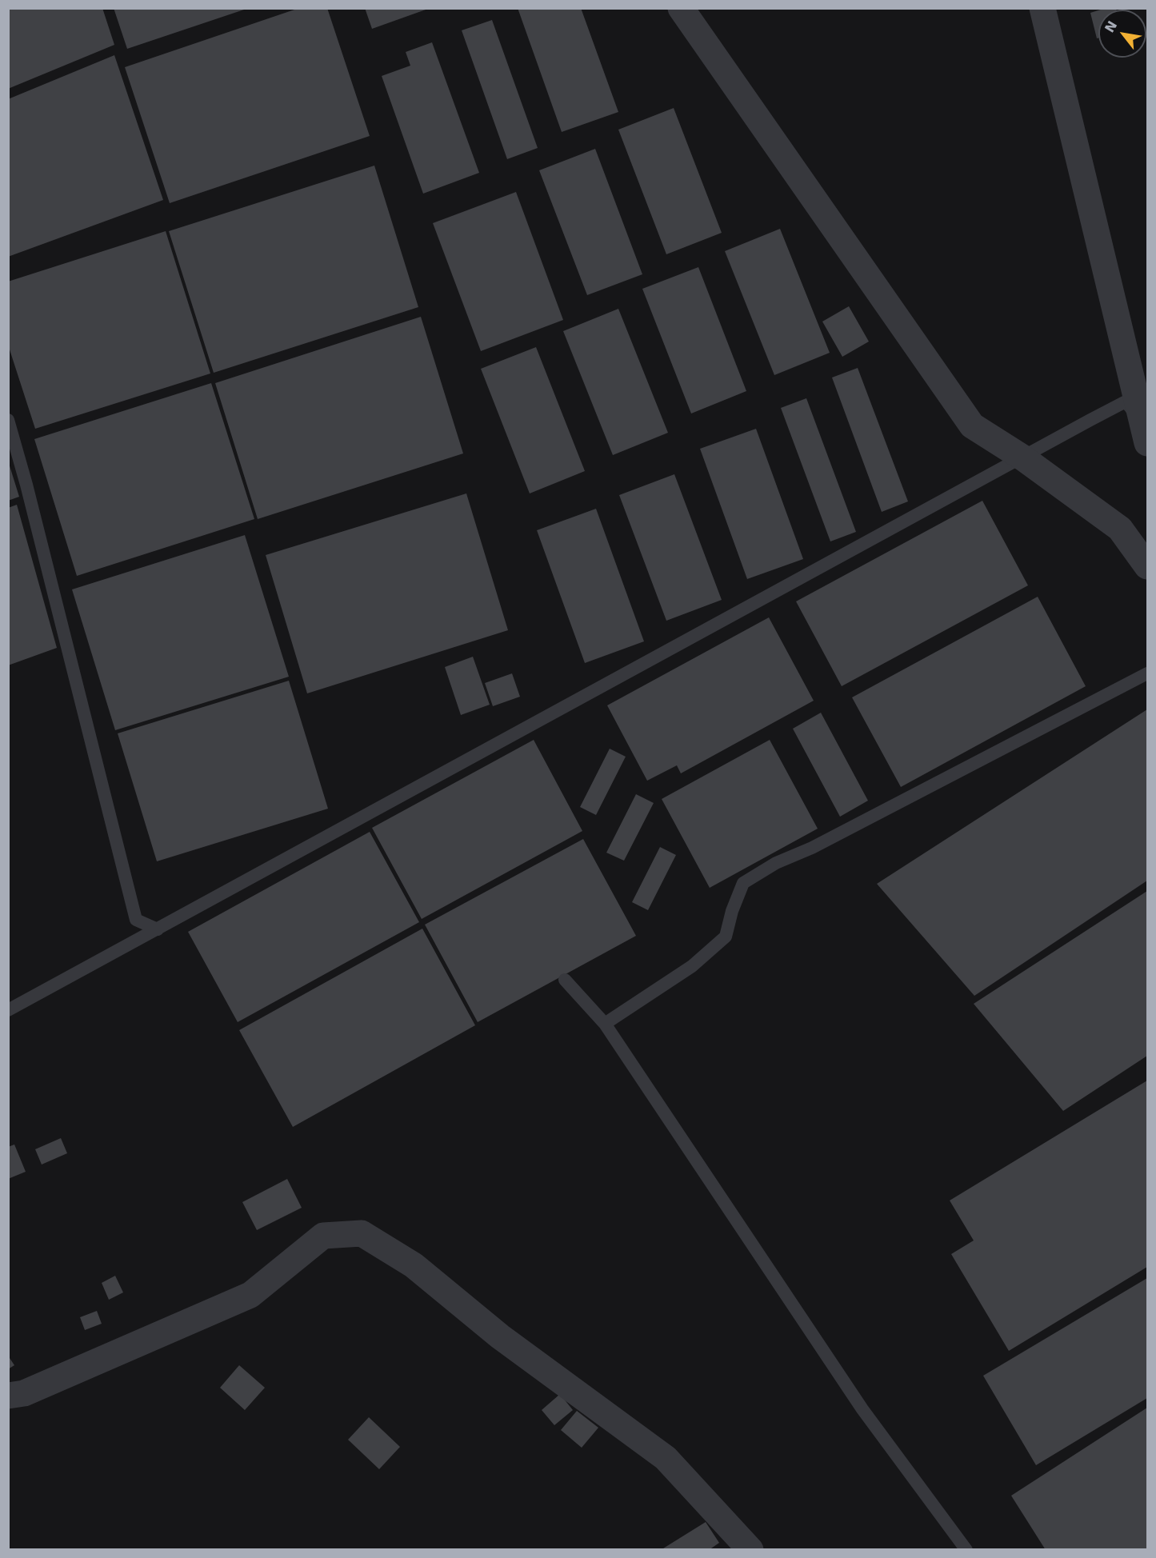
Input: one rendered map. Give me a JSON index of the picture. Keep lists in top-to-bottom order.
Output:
{
  "north": "top left"
}
